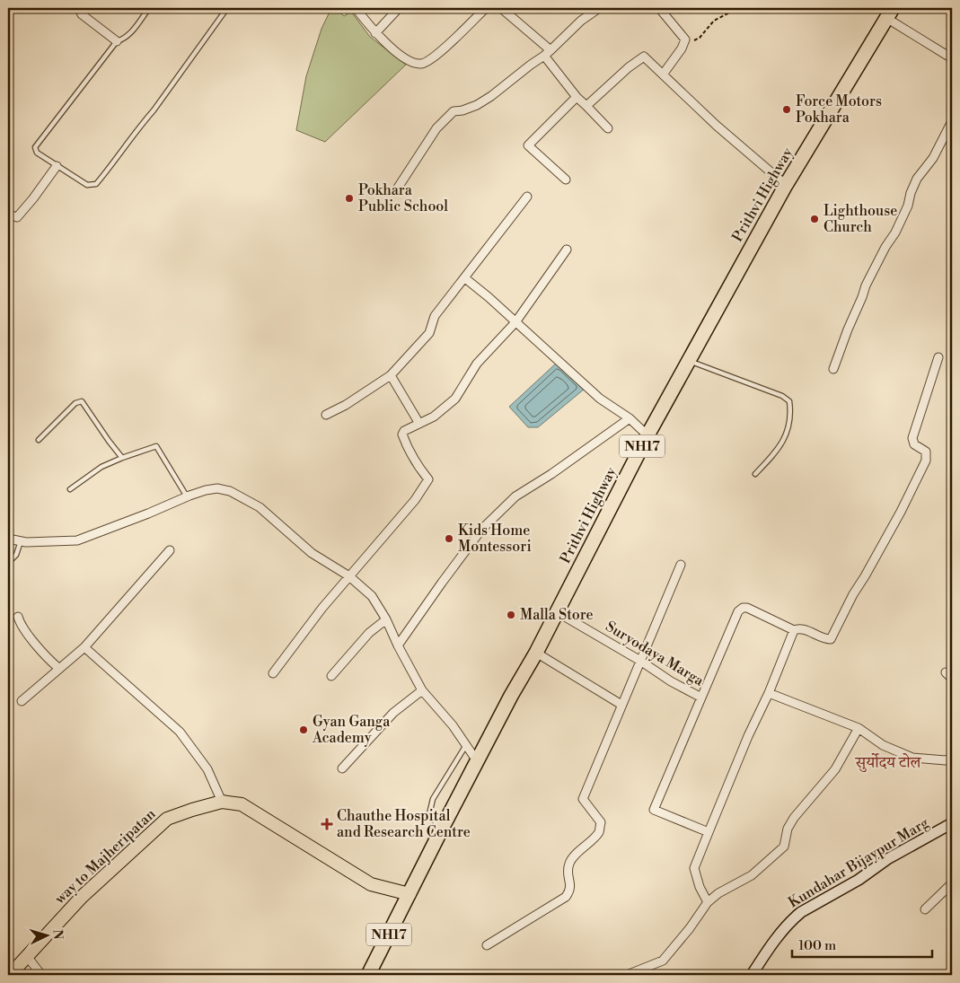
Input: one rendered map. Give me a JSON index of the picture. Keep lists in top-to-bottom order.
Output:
{
  "streets": {
    "highway": ["Prithvi Highway", "NH17"],
    "main road": ["way to Majheripatan", "Kundahar Bijaypur Marg"],
    "street": ["Suryodaya Marga"]
  },
  "crossings": [
    ["Prithvi Highway", "Suryodaya Marga"],
    ["Prithvi Highway", "way to Majheripatan"]
  ],
  "districts": ["सुर्योदय टोल"],
  "places": {
    "other": [
      "Force Motors Pokhara",
      "Pokhara Public School",
      "Lighthouse Church",
      "Kids Home Montessori",
      "Malla Store",
      "Gyan Ganga Academy"
    ],
    "health": ["Chauthe Hospital and Research Centre"]
  },
  "scale_bar": "100 m",
  "north": "right"
}
